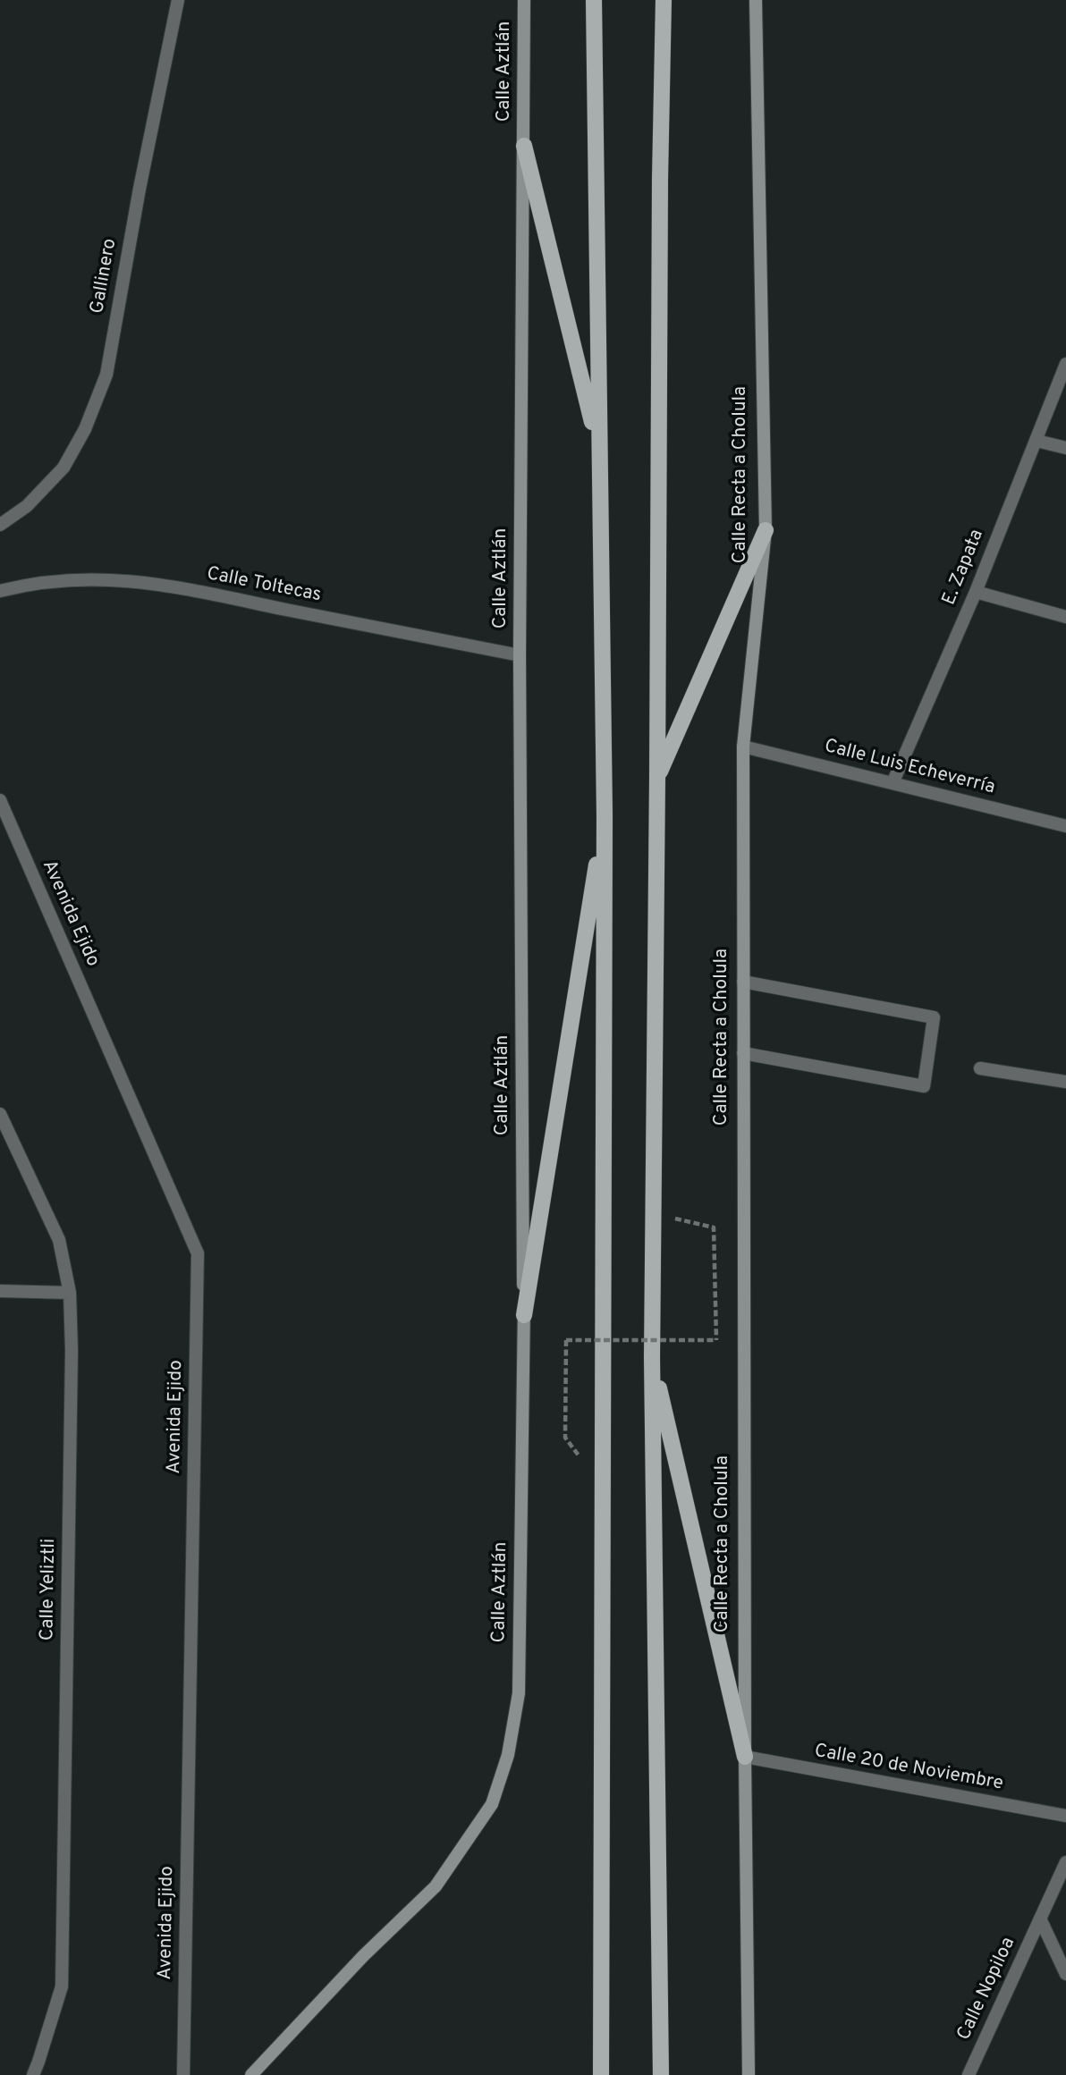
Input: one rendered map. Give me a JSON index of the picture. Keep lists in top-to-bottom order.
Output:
{
  "streets": {
    "main road": ["Calle Aztlán", "Calle Recta a Cholula"],
    "street": [
      "Gallinero",
      "E. Zapata",
      "Calle Toltecas",
      "Calle Luis Echeverría",
      "Avenida Ejido",
      "Calle Yeliztli",
      "Calle 20 de Noviembre",
      "Calle Nopiloa"
    ]
  },
  "crossings": [
    ["Calle Aztlán", "Calle Toltecas"],
    ["Calle Recta a Cholula", "Calle Luis Echeverría"],
    ["Calle Recta a Cholula", "Calle 20 de Noviembre"],
    ["E. Zapata", "Calle Luis Echeverría"]
  ]
}
